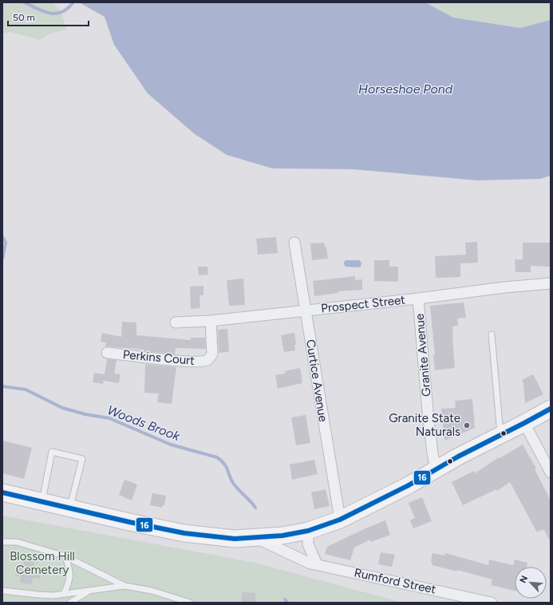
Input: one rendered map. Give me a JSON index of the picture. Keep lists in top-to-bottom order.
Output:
{
  "streets": {
    "street": [
      "Prospect Street",
      "Granite Avenue",
      "Perkins Court",
      "Curtice Avenue",
      "Rumford Street"
    ]
  },
  "crossings": [
    ["Prospect Street", "Granite Avenue"],
    ["Prospect Street", "Perkins Court"],
    ["Prospect Street", "Curtice Avenue"]
  ],
  "water": ["Horseshoe Pond", "Woods Brook"],
  "parks": ["Blossom Hill Cemetery"],
  "places": ["Granite State Naturals"],
  "lines": ["transit line 16"],
  "scale_bar": "50 m",
  "north": "top left"
}
